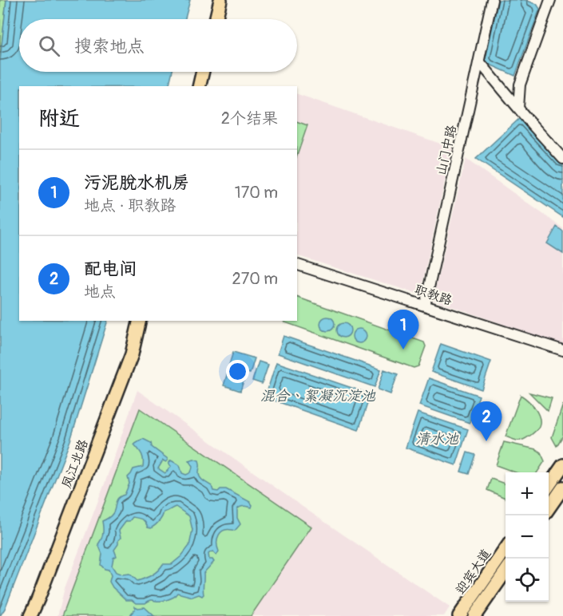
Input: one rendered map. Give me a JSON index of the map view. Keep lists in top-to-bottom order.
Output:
{
  "streets": {
    "main road": ["凤江北路", "迎宾大道"],
    "street": ["山门中路", "职教路"]
  },
  "crossings": [
    ["山门中路", "职教路"]
  ],
  "water": ["混合、絮凝沉淀池", "清水池"],
  "page": {
    "search": "搜索地点",
    "heading": ["附近", "2个结果"],
    "list": [
      {
        "mark": "1",
        "name": "污泥脱水机房",
        "note": "地点 · 职教路",
        "value": "170 m"
      },
      {
        "mark": "2",
        "name": "配电间",
        "note": "地点",
        "value": "270 m"
      }
    ],
    "pins": ["1", "2"],
    "map_buttons": ["+", "−"]
  }
}
